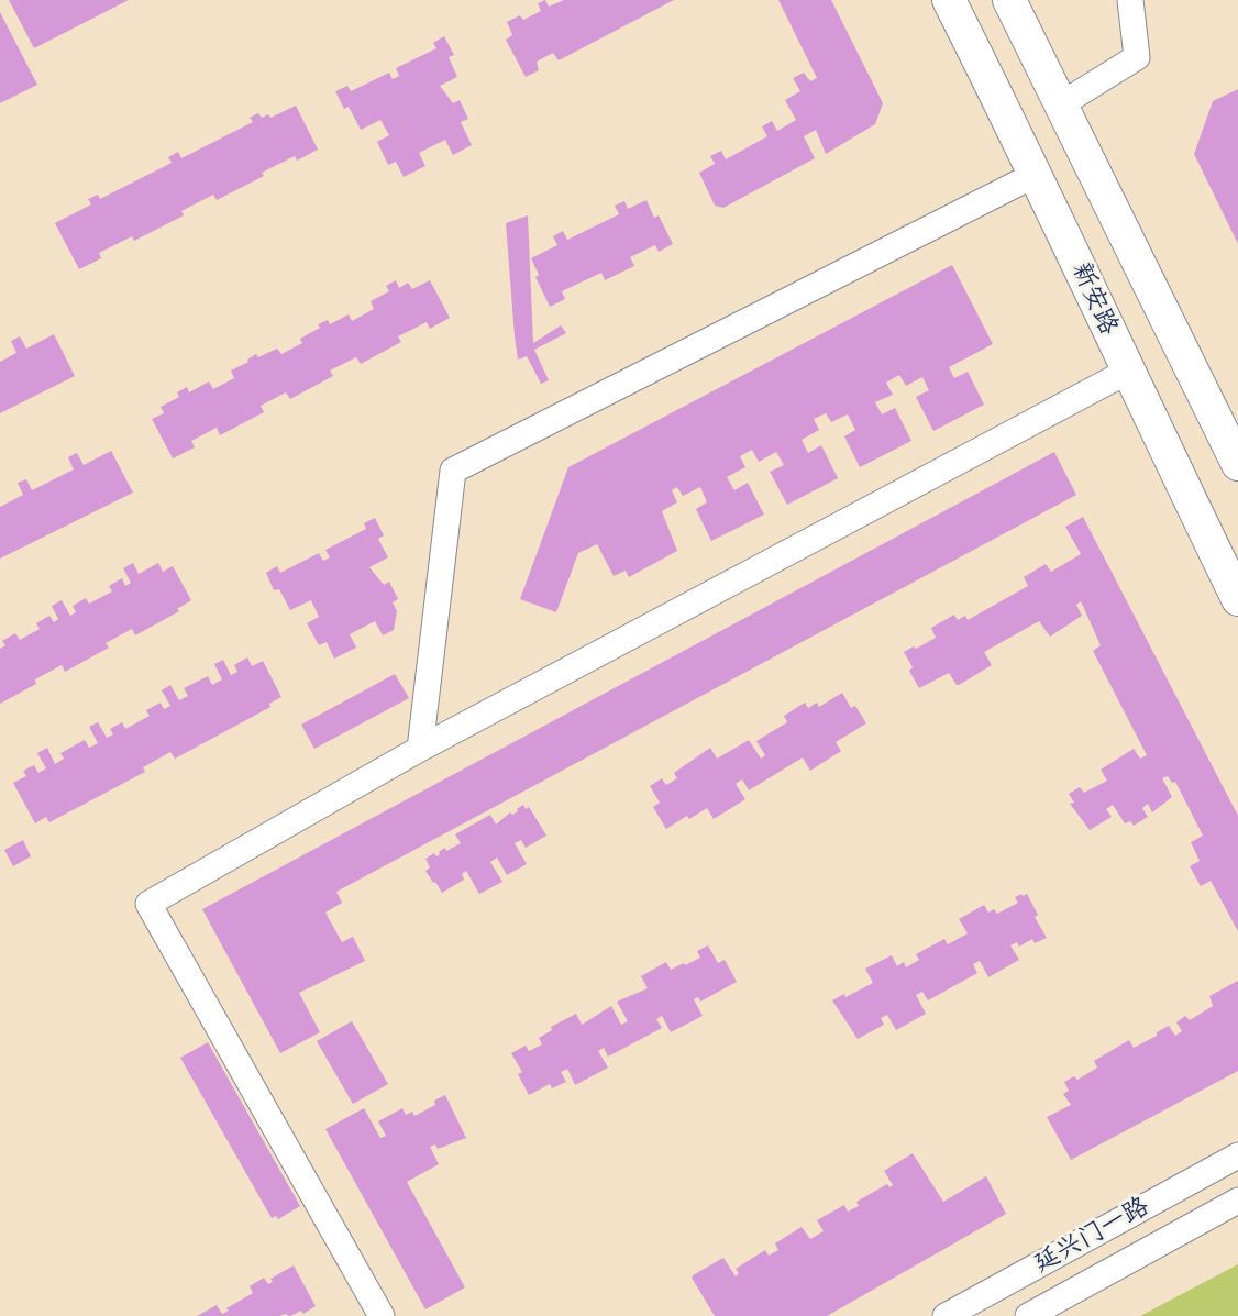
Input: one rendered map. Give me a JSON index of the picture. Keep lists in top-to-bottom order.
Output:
{
  "streets": {
    "main road": ["新安路"],
    "street": ["延兴门一路"]
  }
}
